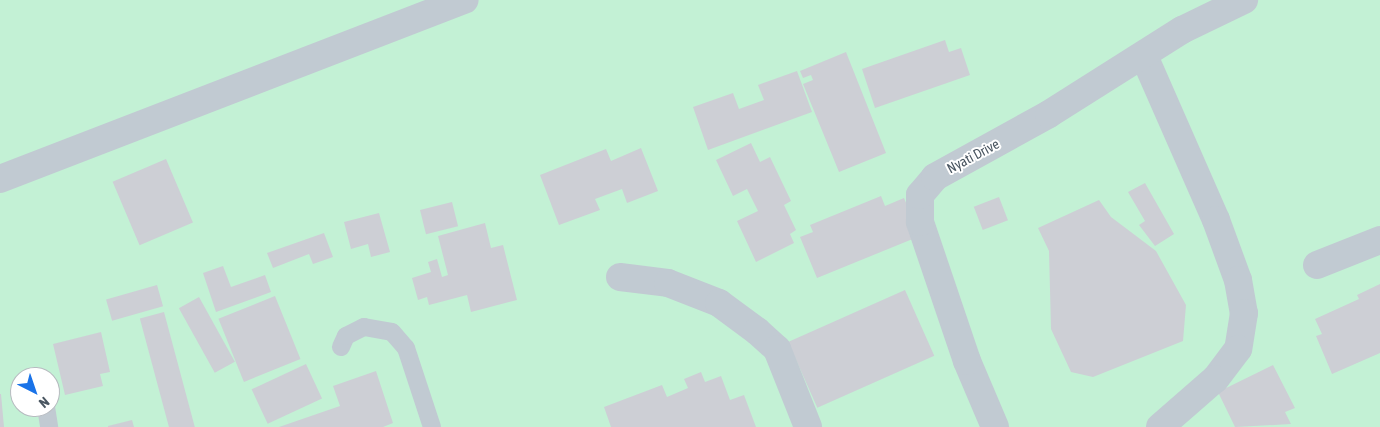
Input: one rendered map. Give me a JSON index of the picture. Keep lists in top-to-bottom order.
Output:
{
  "streets": {
    "street": ["Nyati Drive"]
  },
  "north": "bottom right"
}
